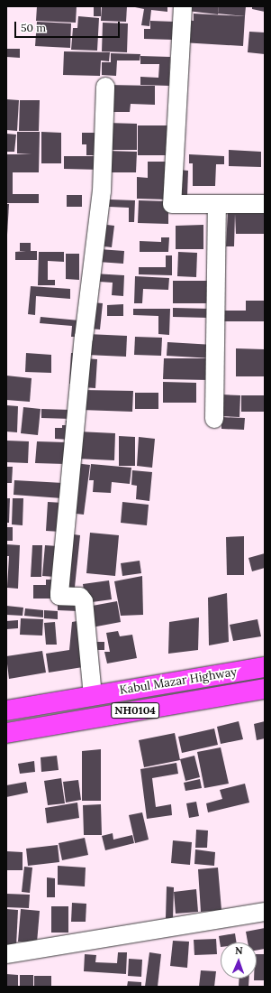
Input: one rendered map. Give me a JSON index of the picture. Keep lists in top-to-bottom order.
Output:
{
  "streets": {
    "highway": ["Kabul Mazar Highway", "NH0104"]
  },
  "scale_bar": "50 m",
  "north": "top"
}
